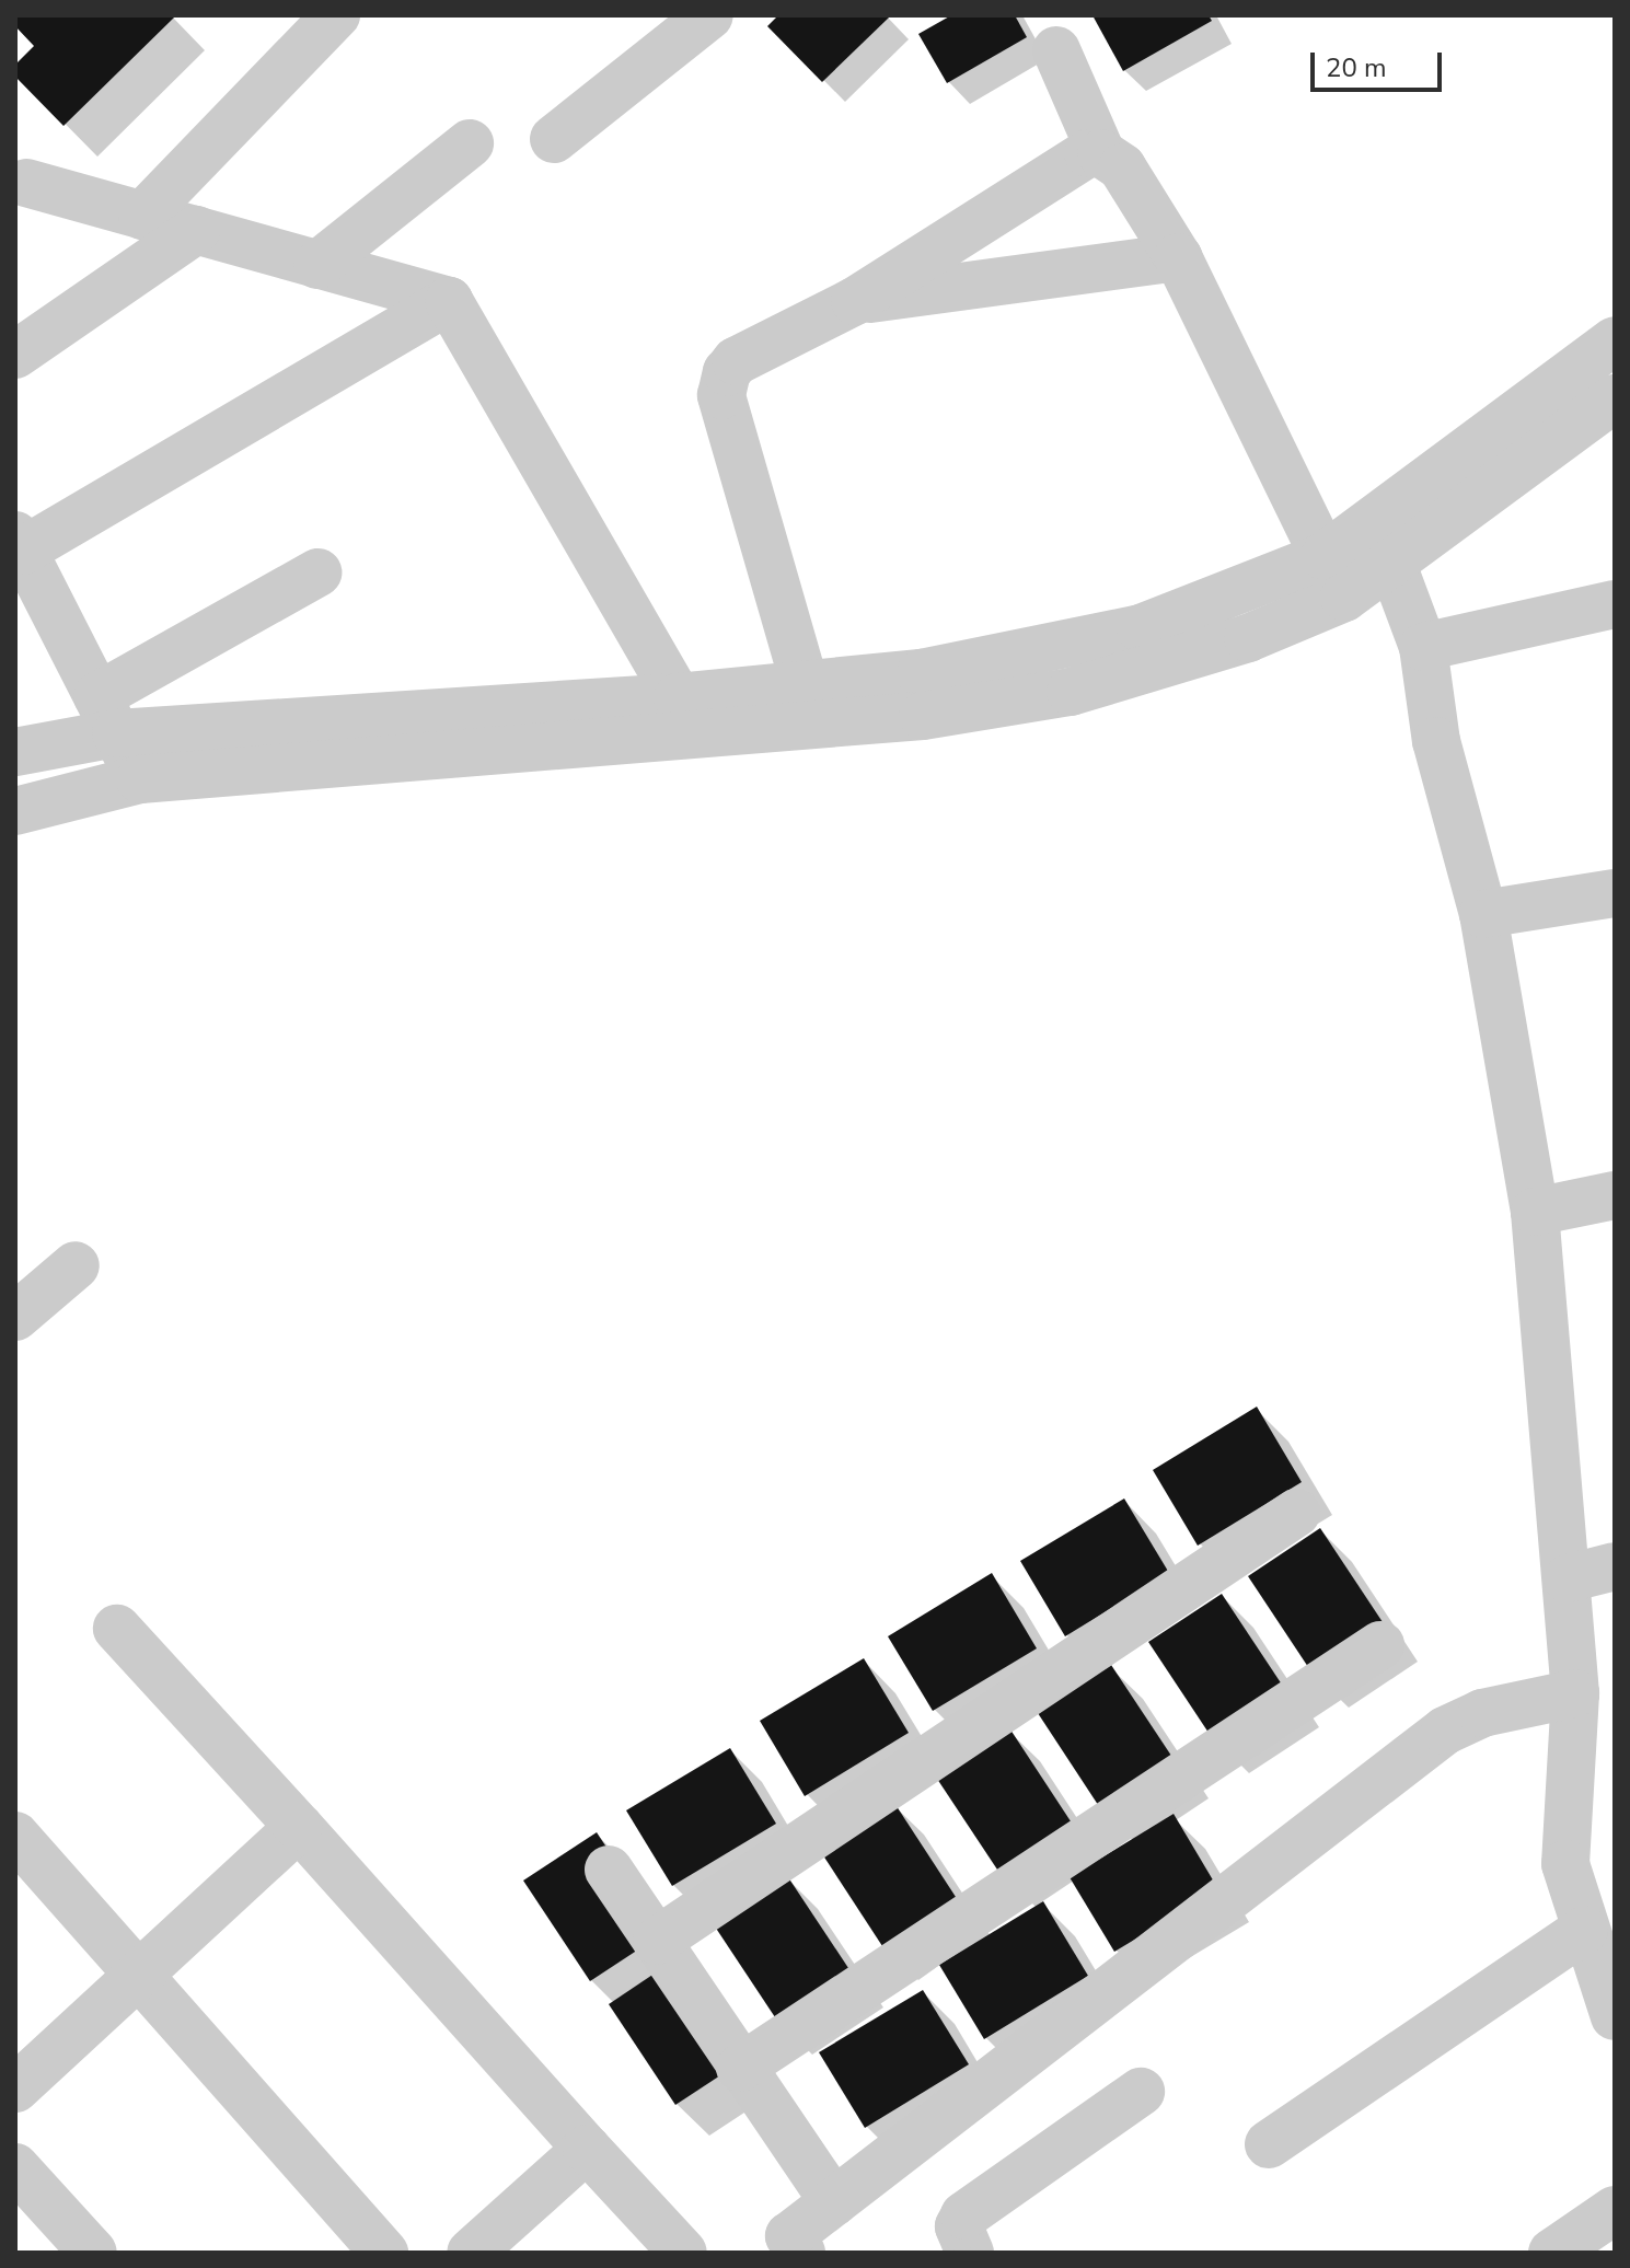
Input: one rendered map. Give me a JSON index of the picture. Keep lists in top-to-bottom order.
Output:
{
  "scale_bar": "20 m"
}
